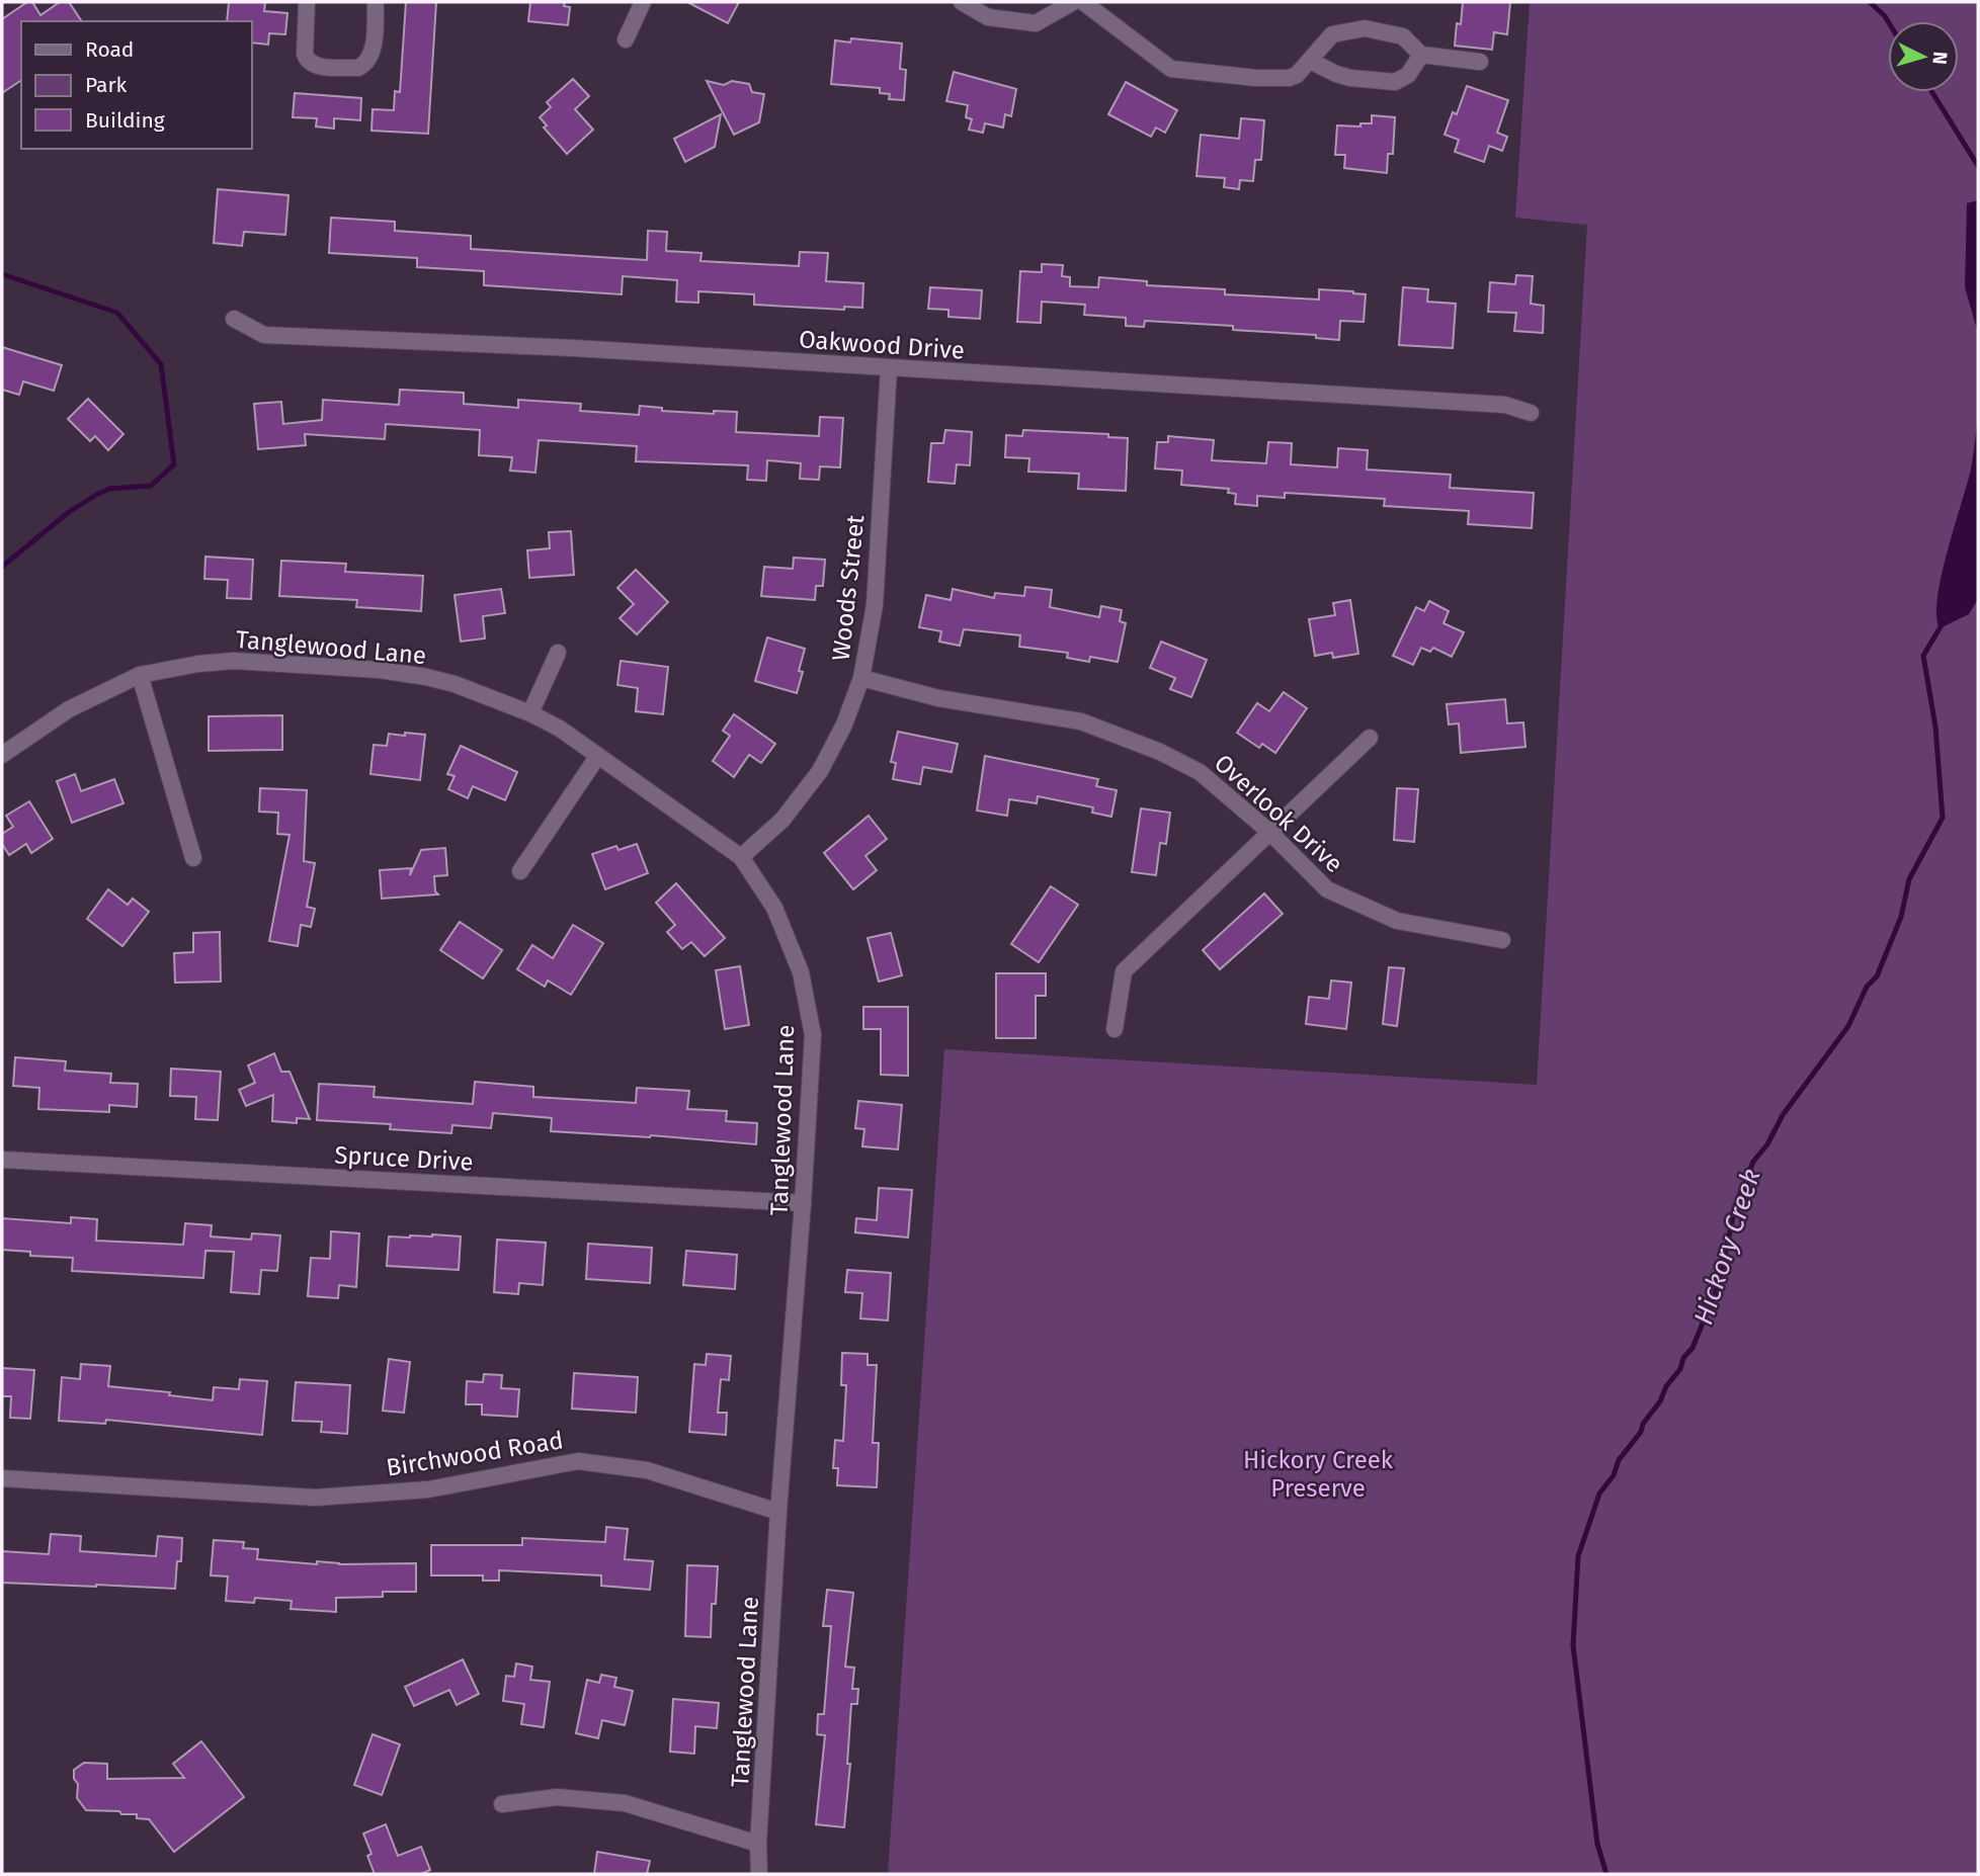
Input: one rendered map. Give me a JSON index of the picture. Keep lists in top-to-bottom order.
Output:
{
  "streets": {
    "street": [
      "Oakwood Drive",
      "Woods Street",
      "Tanglewood Lane",
      "Overlook Drive",
      "Spruce Drive",
      "Birchwood Road"
    ]
  },
  "crossings": [
    ["Oakwood Drive", "Woods Street"],
    ["Woods Street", "Tanglewood Lane"],
    ["Woods Street", "Overlook Drive"],
    ["Tanglewood Lane", "Spruce Drive"],
    ["Tanglewood Lane", "Birchwood Road"]
  ],
  "water": ["Hickory Creek"],
  "parks": ["Hickory Creek Preserve"],
  "legend": ["Road", "Park", "Building"],
  "north": "right"
}
